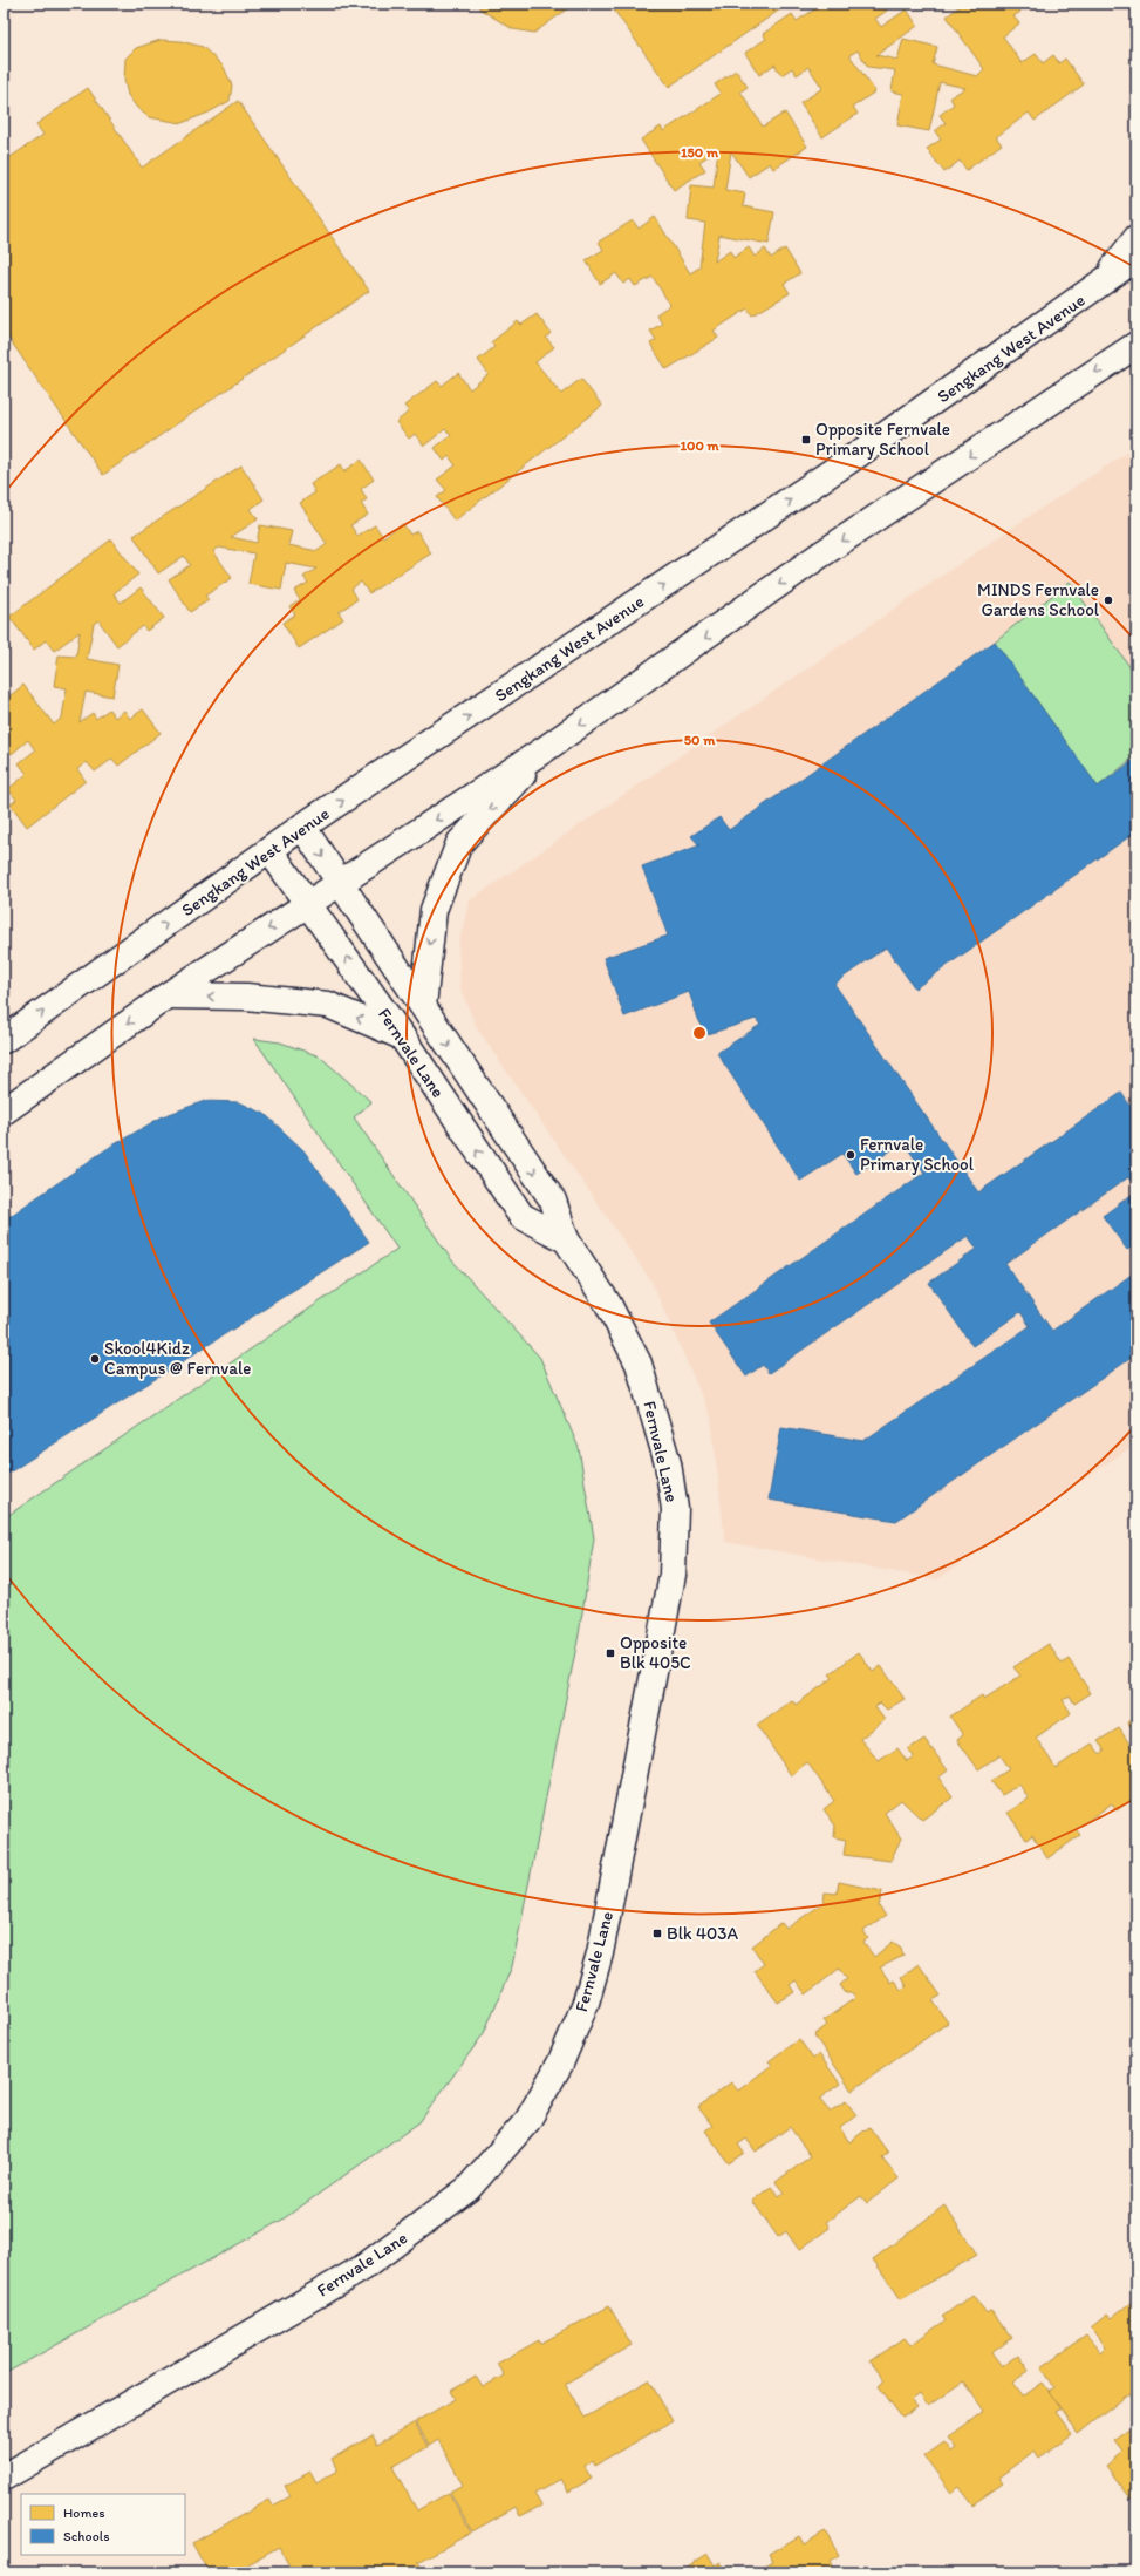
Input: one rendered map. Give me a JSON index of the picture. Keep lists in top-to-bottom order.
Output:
{
  "streets": {
    "main road": ["Sengkang West Avenue", "Fernvale Lane"]
  },
  "crossings": [
    ["Sengkang West Avenue", "Fernvale Lane"]
  ],
  "places": {
    "transit": ["Opposite Fernvale Primary School", "Opposite Blk 405C", "Blk 403A"],
    "other": ["MINDS Fernvale Gardens School", "Fernvale Primary School", "Skool4Kidz Campus @ Fernvale"]
  },
  "legend": ["Homes", "Schools"],
  "rings": ["150 m", "100 m", "50 m"]
}
